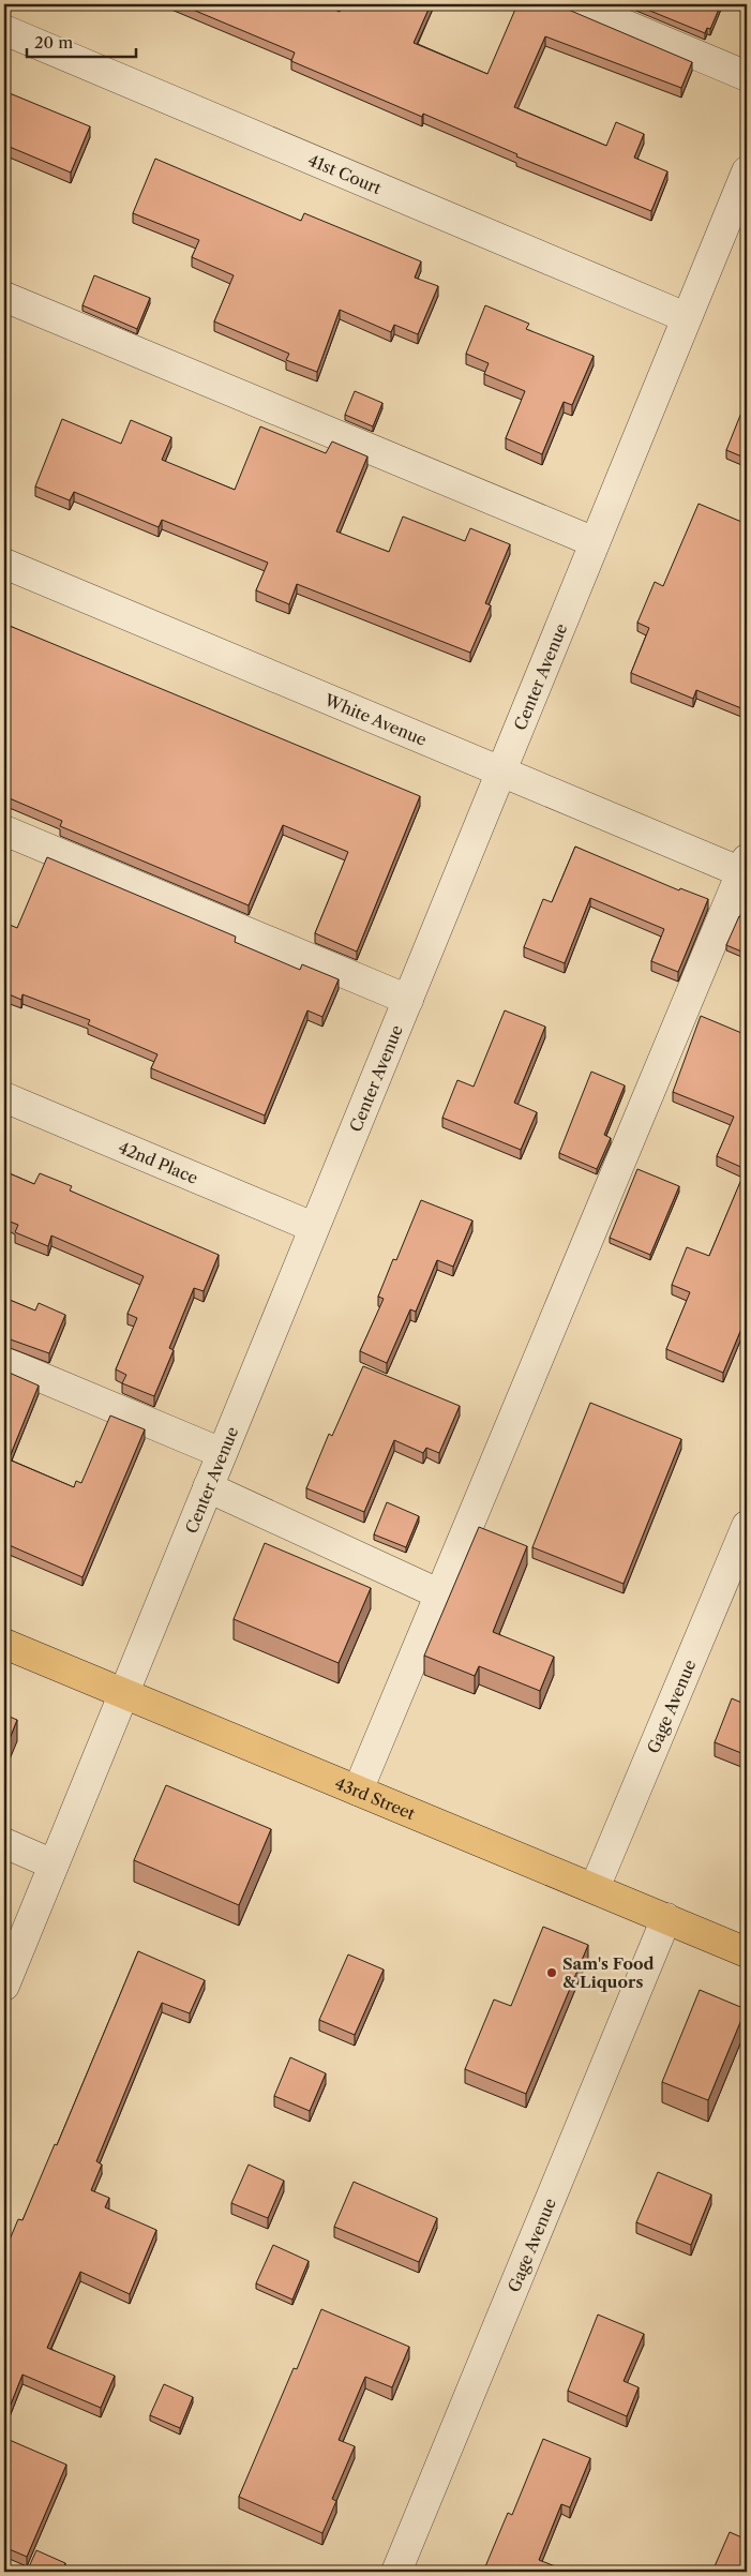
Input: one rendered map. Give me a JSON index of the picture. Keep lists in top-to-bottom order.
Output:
{
  "streets": {
    "main road": ["43rd Street"],
    "street": [
      "41st Court",
      "Center Avenue",
      "White Avenue",
      "42nd Place",
      "Gage Avenue"
    ]
  },
  "crossings": [
    ["41st Court", "Center Avenue"],
    ["Center Avenue", "White Avenue"],
    ["Center Avenue", "42nd Place"],
    ["Center Avenue", "43rd Street"],
    ["Gage Avenue", "43rd Street"]
  ],
  "places": ["Sam's Food & Liquors"],
  "scale_bar": "20 m"
}
